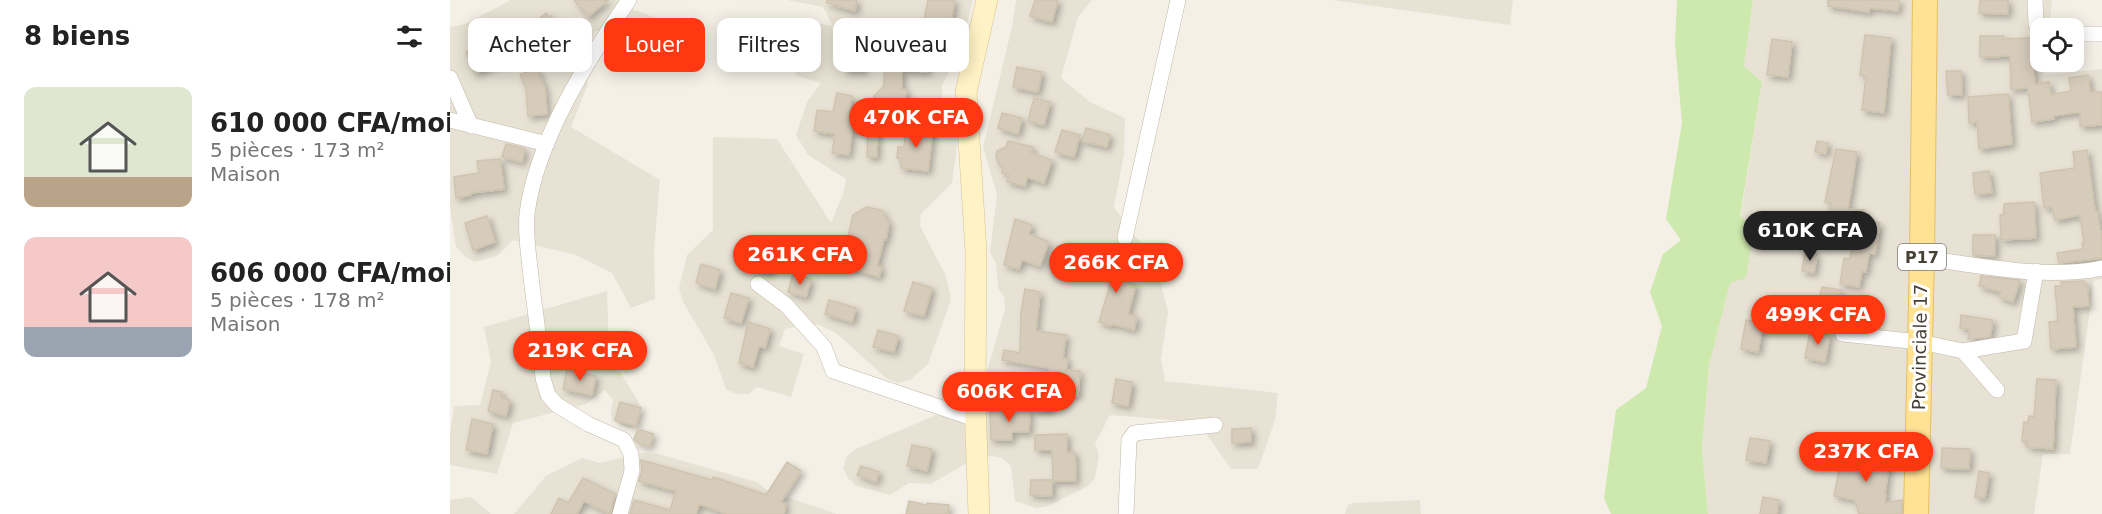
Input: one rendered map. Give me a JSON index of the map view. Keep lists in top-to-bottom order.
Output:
{
  "streets": {
    "main road": ["P17", "Provinciale 17"]
  },
  "page": {
    "heading": "8 biens",
    "chip": [
      "Acheter",
      "Louer",
      "Filtres",
      "Nouveau"
    ],
    "list": [
      {
        "name": "610 000 CFA/mois",
        "note": "5 pièces · 173 m² · Maison"
      },
      {
        "name": "606 000 CFA/mois",
        "note": "5 pièces · 178 m² · Maison"
      }
    ],
    "price": [
      "470K CFA",
      "610K CFA",
      "261K CFA",
      "266K CFA",
      "499K CFA",
      "219K CFA",
      "606K CFA",
      "237K CFA"
    ]
  }
}
